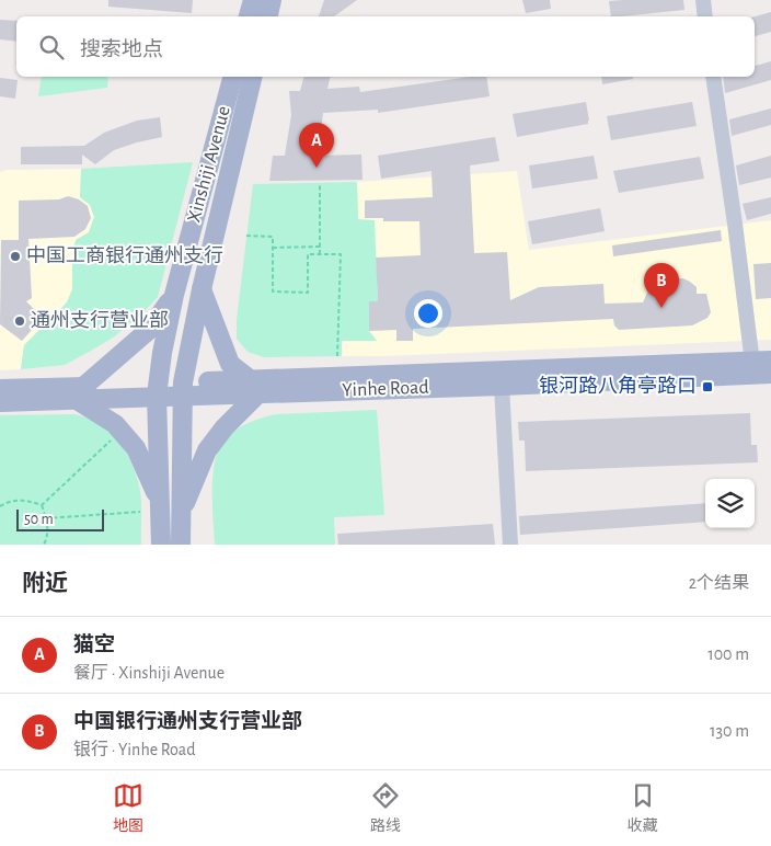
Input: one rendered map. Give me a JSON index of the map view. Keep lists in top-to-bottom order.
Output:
{
  "streets": {
    "main road": ["Xinshiji Avenue", "Yinhe Road"]
  },
  "crossings": [
    ["Xinshiji Avenue", "Yinhe Road"]
  ],
  "places": {
    "other": ["中国工商银行通州支行", "通州支行营业部"],
    "transit": ["银河路八角亭路口"]
  },
  "scale_bar": "50 m",
  "page": {
    "search": "搜索地点",
    "pins": ["A", "B"],
    "scale": "50 m",
    "heading": ["附近", "2个结果"],
    "list": [
      {
        "mark": "A",
        "name": "猫空",
        "note": "餐厅 · Xinshiji Avenue",
        "value": "100 m"
      },
      {
        "mark": "B",
        "name": "中国银行通州支行营业部",
        "note": "银行 · Yinhe Road",
        "value": "130 m"
      }
    ],
    "nav": ["地图", "路线", "收藏"]
  }
}
